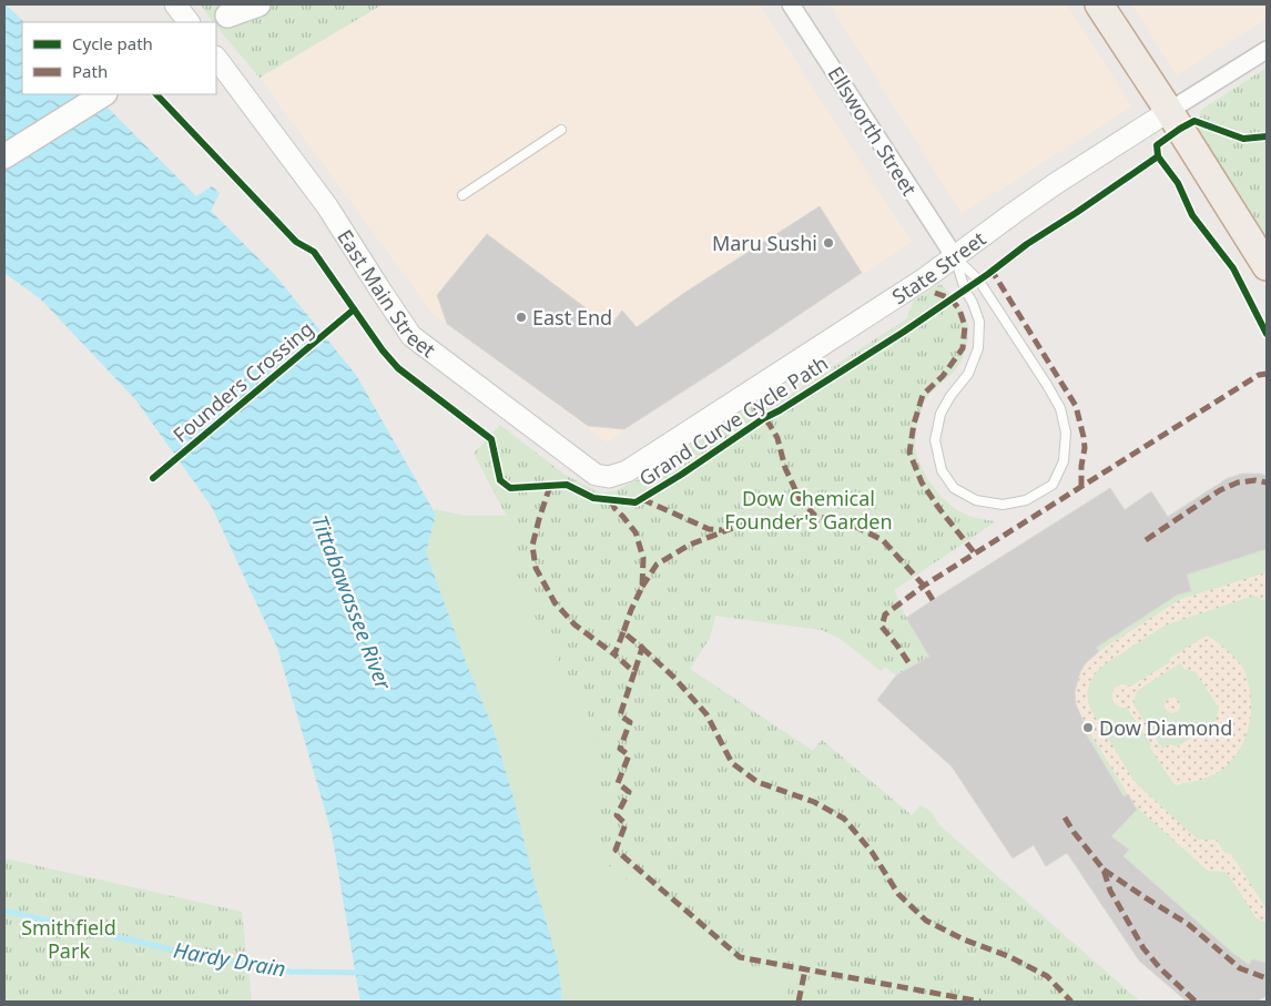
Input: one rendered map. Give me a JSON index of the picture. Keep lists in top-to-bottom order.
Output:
{
  "streets": {
    "street": ["Ellsworth Street", "State Street", "East Main Street"],
    "cycle path": ["Founders Crossing", "Grand Curve Cycle Path"]
  },
  "crossings": [
    ["Ellsworth Street", "State Street"],
    ["State Street", "East Main Street"]
  ],
  "water": ["Tittabawassee River", "Hardy Drain"],
  "parks": ["Dow Chemical Founder's Garden", "Smithfield Park"],
  "places": ["Maru Sushi", "East End", "Dow Diamond"],
  "legend": ["Cycle path", "Path"]
}
